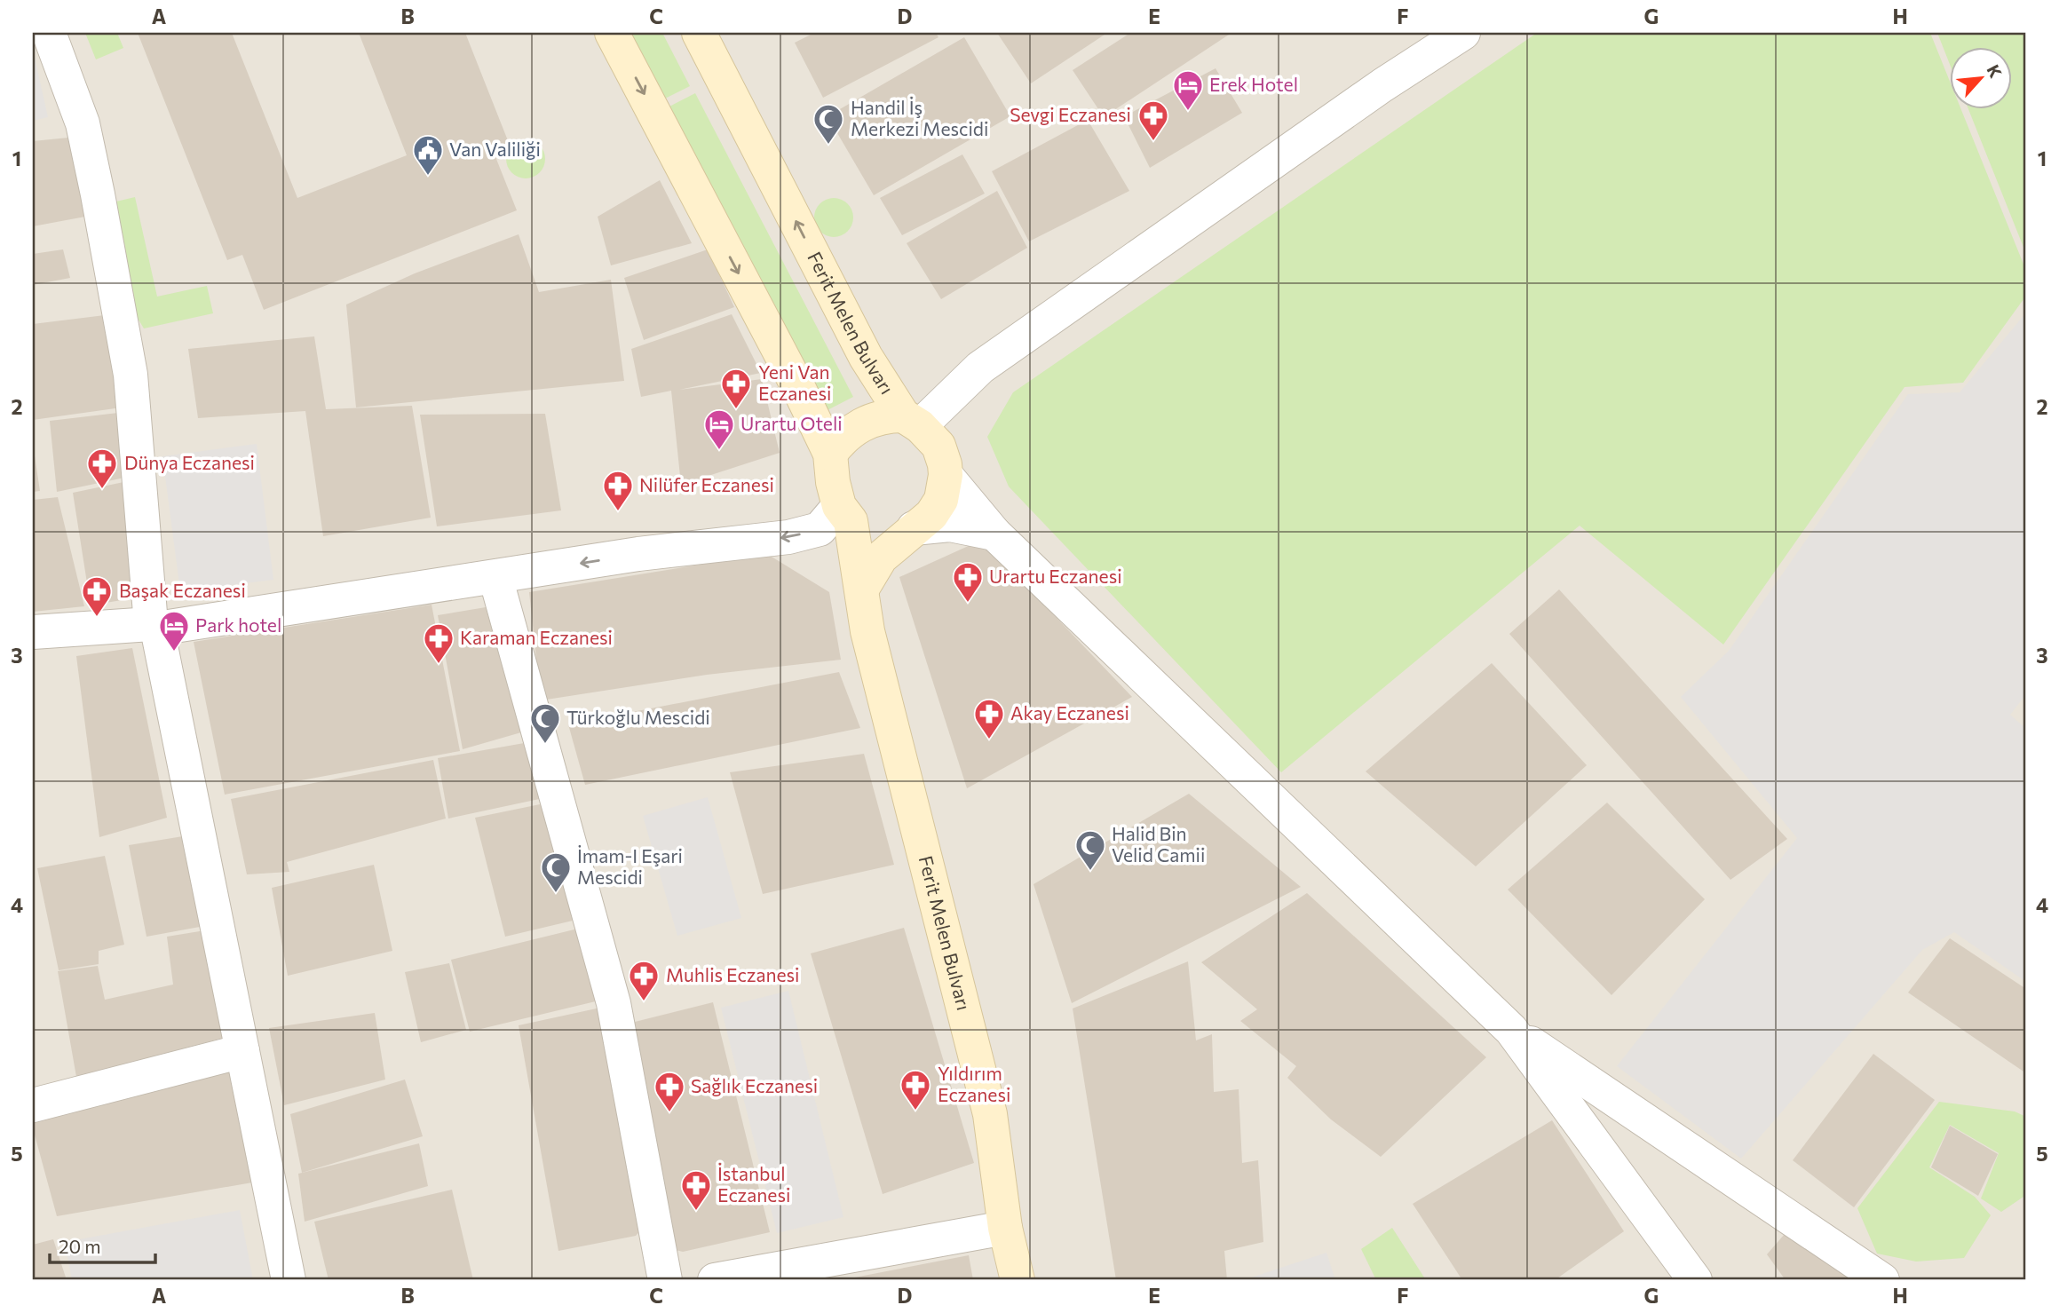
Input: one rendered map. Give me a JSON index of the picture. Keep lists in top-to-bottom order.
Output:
{
  "streets": {
    "main road": ["Ferit Melen Bulvarı"]
  },
  "places": {
    "hotel": ["Erek Hotel", "Urartu Oteli", "Park hotel"],
    "pharmacy": [
      "Sevgi Eczanesi",
      "Yeni Van Eczanesi",
      "Dünya Eczanesi",
      "Nilüfer Eczanesi",
      "Urartu Eczanesi",
      "Başak Eczanesi",
      "Karaman Eczanesi",
      "Akay Eczanesi",
      "Muhlis Eczanesi",
      "Yıldırım Eczanesi",
      "Sağlık Eczanesi",
      "İstanbul Eczanesi"
    ],
    "mosque": [
      "Handil İş Merkezi Mescidi",
      "Türkoğlu Mescidi",
      "Halid Bin Velid Camii",
      "İmam-I Eşari Mescidi"
    ],
    "public building": ["Van Valiliği"]
  },
  "scale_bar": "20 m",
  "north": "top right",
  "grid": {
    "columns": [
      "A",
      "B",
      "C",
      "D",
      "E",
      "F",
      "G",
      "H"
    ],
    "rows": [
      "1",
      "2",
      "3",
      "4",
      "5"
    ]
  }
}
